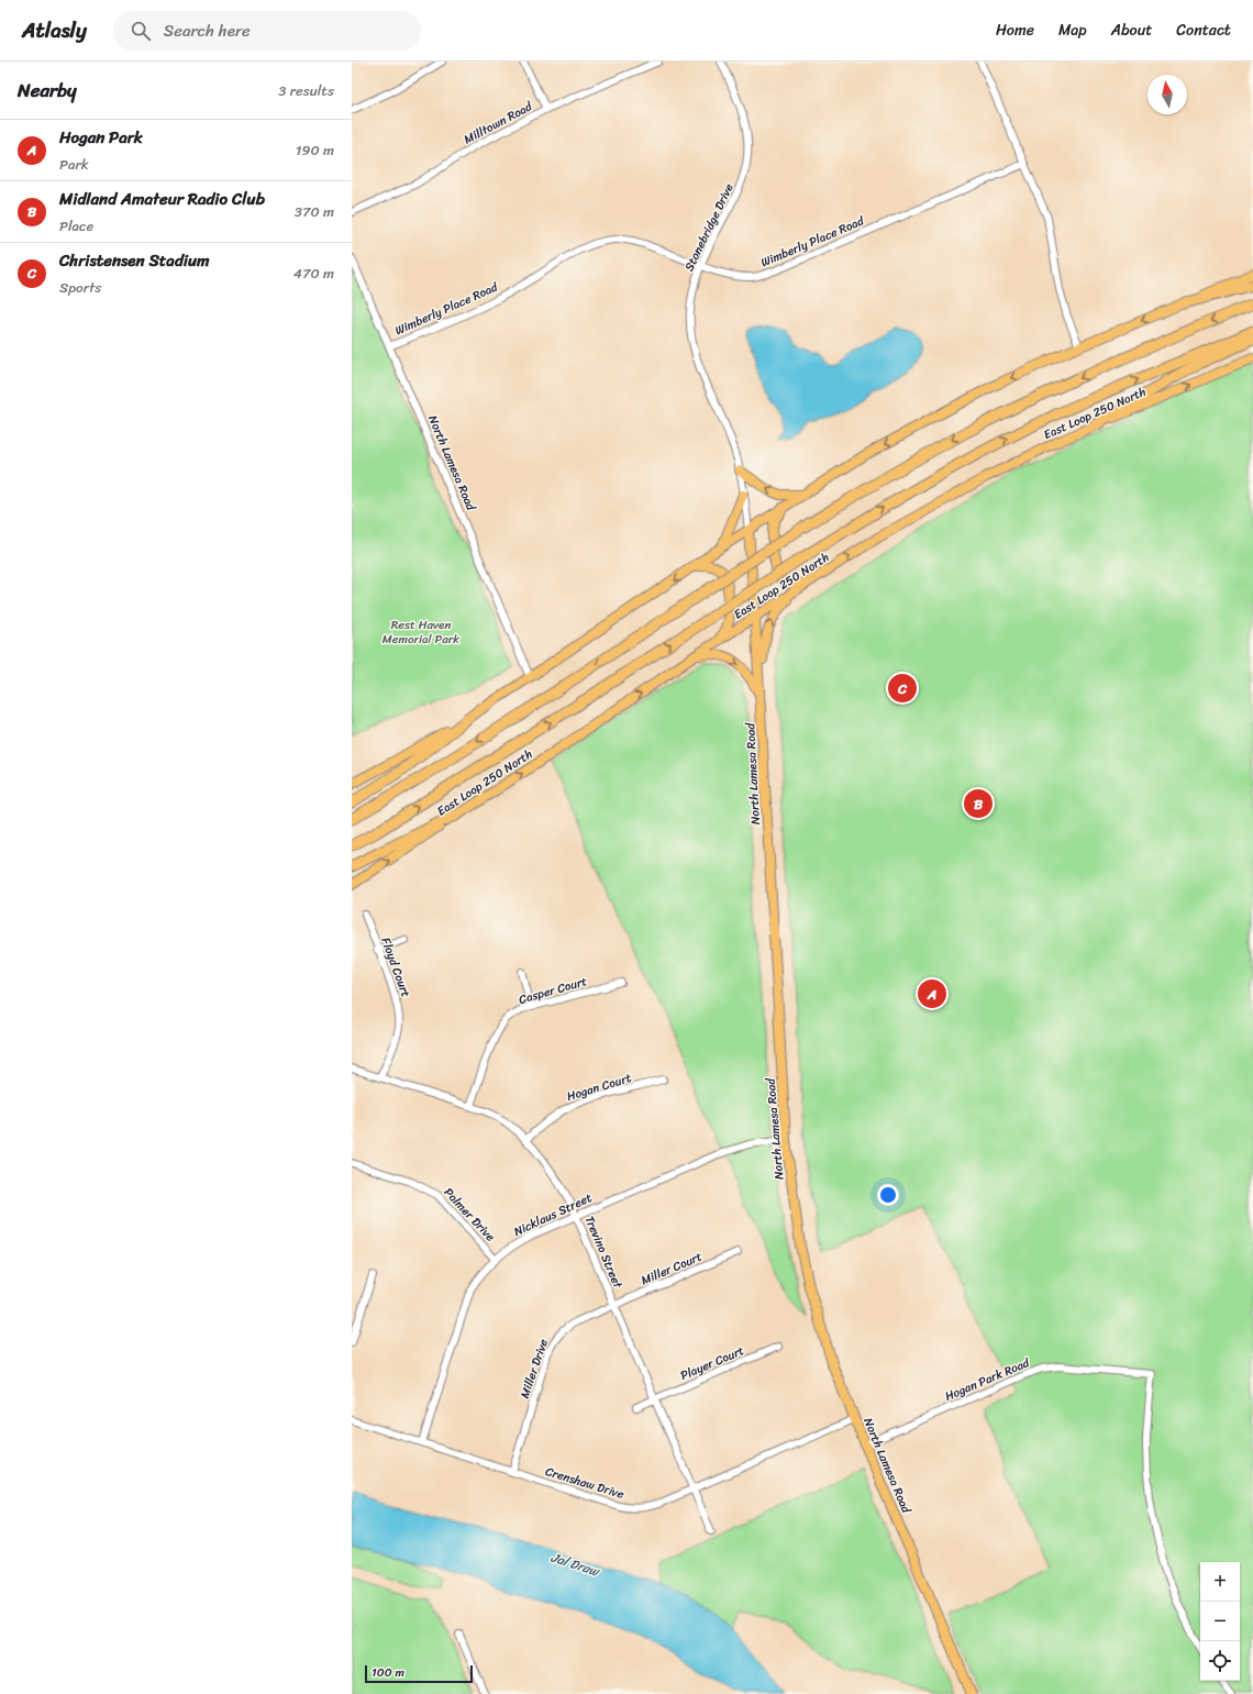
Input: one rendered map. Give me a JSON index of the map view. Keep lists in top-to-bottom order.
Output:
{
  "streets": {
    "main road": ["East Loop 250 North", "North Lamesa Road"],
    "street": [
      "Milltown Road",
      "Stonebridge Drive",
      "Wimberly Place Road",
      "Floyd Court",
      "Casper Court",
      "Hogan Court",
      "Palmer Drive",
      "Nicklaus Street",
      "Trevino Street",
      "Miller Court",
      "Player Court",
      "Miller Drive",
      "Hogan Park Road",
      "Crenshaw Drive"
    ]
  },
  "crossings": [
    ["Stonebridge Drive", "Wimberly Place Road"],
    ["Stonebridge Drive", "North Lamesa Road"],
    ["Wimberly Place Road", "North Lamesa Road"],
    ["East Loop 250 North", "North Lamesa Road"],
    ["North Lamesa Road", "Nicklaus Street"],
    ["North Lamesa Road", "Hogan Park Road"],
    ["North Lamesa Road", "Crenshaw Drive"],
    ["Floyd Court", "Trevino Street"],
    ["Casper Court", "Trevino Street"],
    ["Hogan Court", "Trevino Street"],
    ["Palmer Drive", "Nicklaus Street"],
    ["Nicklaus Street", "Trevino Street"],
    ["Nicklaus Street", "Crenshaw Drive"],
    ["Trevino Street", "Miller Court"],
    ["Trevino Street", "Player Court"],
    ["Trevino Street", "Miller Drive"],
    ["Trevino Street", "Crenshaw Drive"],
    ["Miller Court", "Miller Drive"],
    ["Miller Drive", "Crenshaw Drive"]
  ],
  "water": ["Jal Draw"],
  "parks": ["Rest Haven Memorial Park"],
  "scale_bar": "100 m",
  "north": "top",
  "page": {
    "header": "Atlasly",
    "search": "Search here",
    "nav": [
      "Home",
      "Map",
      "About",
      "Contact"
    ],
    "heading": ["Nearby", "3 results"],
    "list": [
      {
        "mark": "A",
        "name": "Hogan Park",
        "note": "Park",
        "value": "190 m"
      },
      {
        "mark": "B",
        "name": "Midland Amateur Radio Club",
        "note": "Place",
        "value": "370 m"
      },
      {
        "mark": "C",
        "name": "Christensen Stadium",
        "note": "Sports",
        "value": "470 m"
      }
    ],
    "pins": ["C", "B", "A"],
    "map_buttons": ["+", "−"],
    "scale": "100 m"
  }
}
